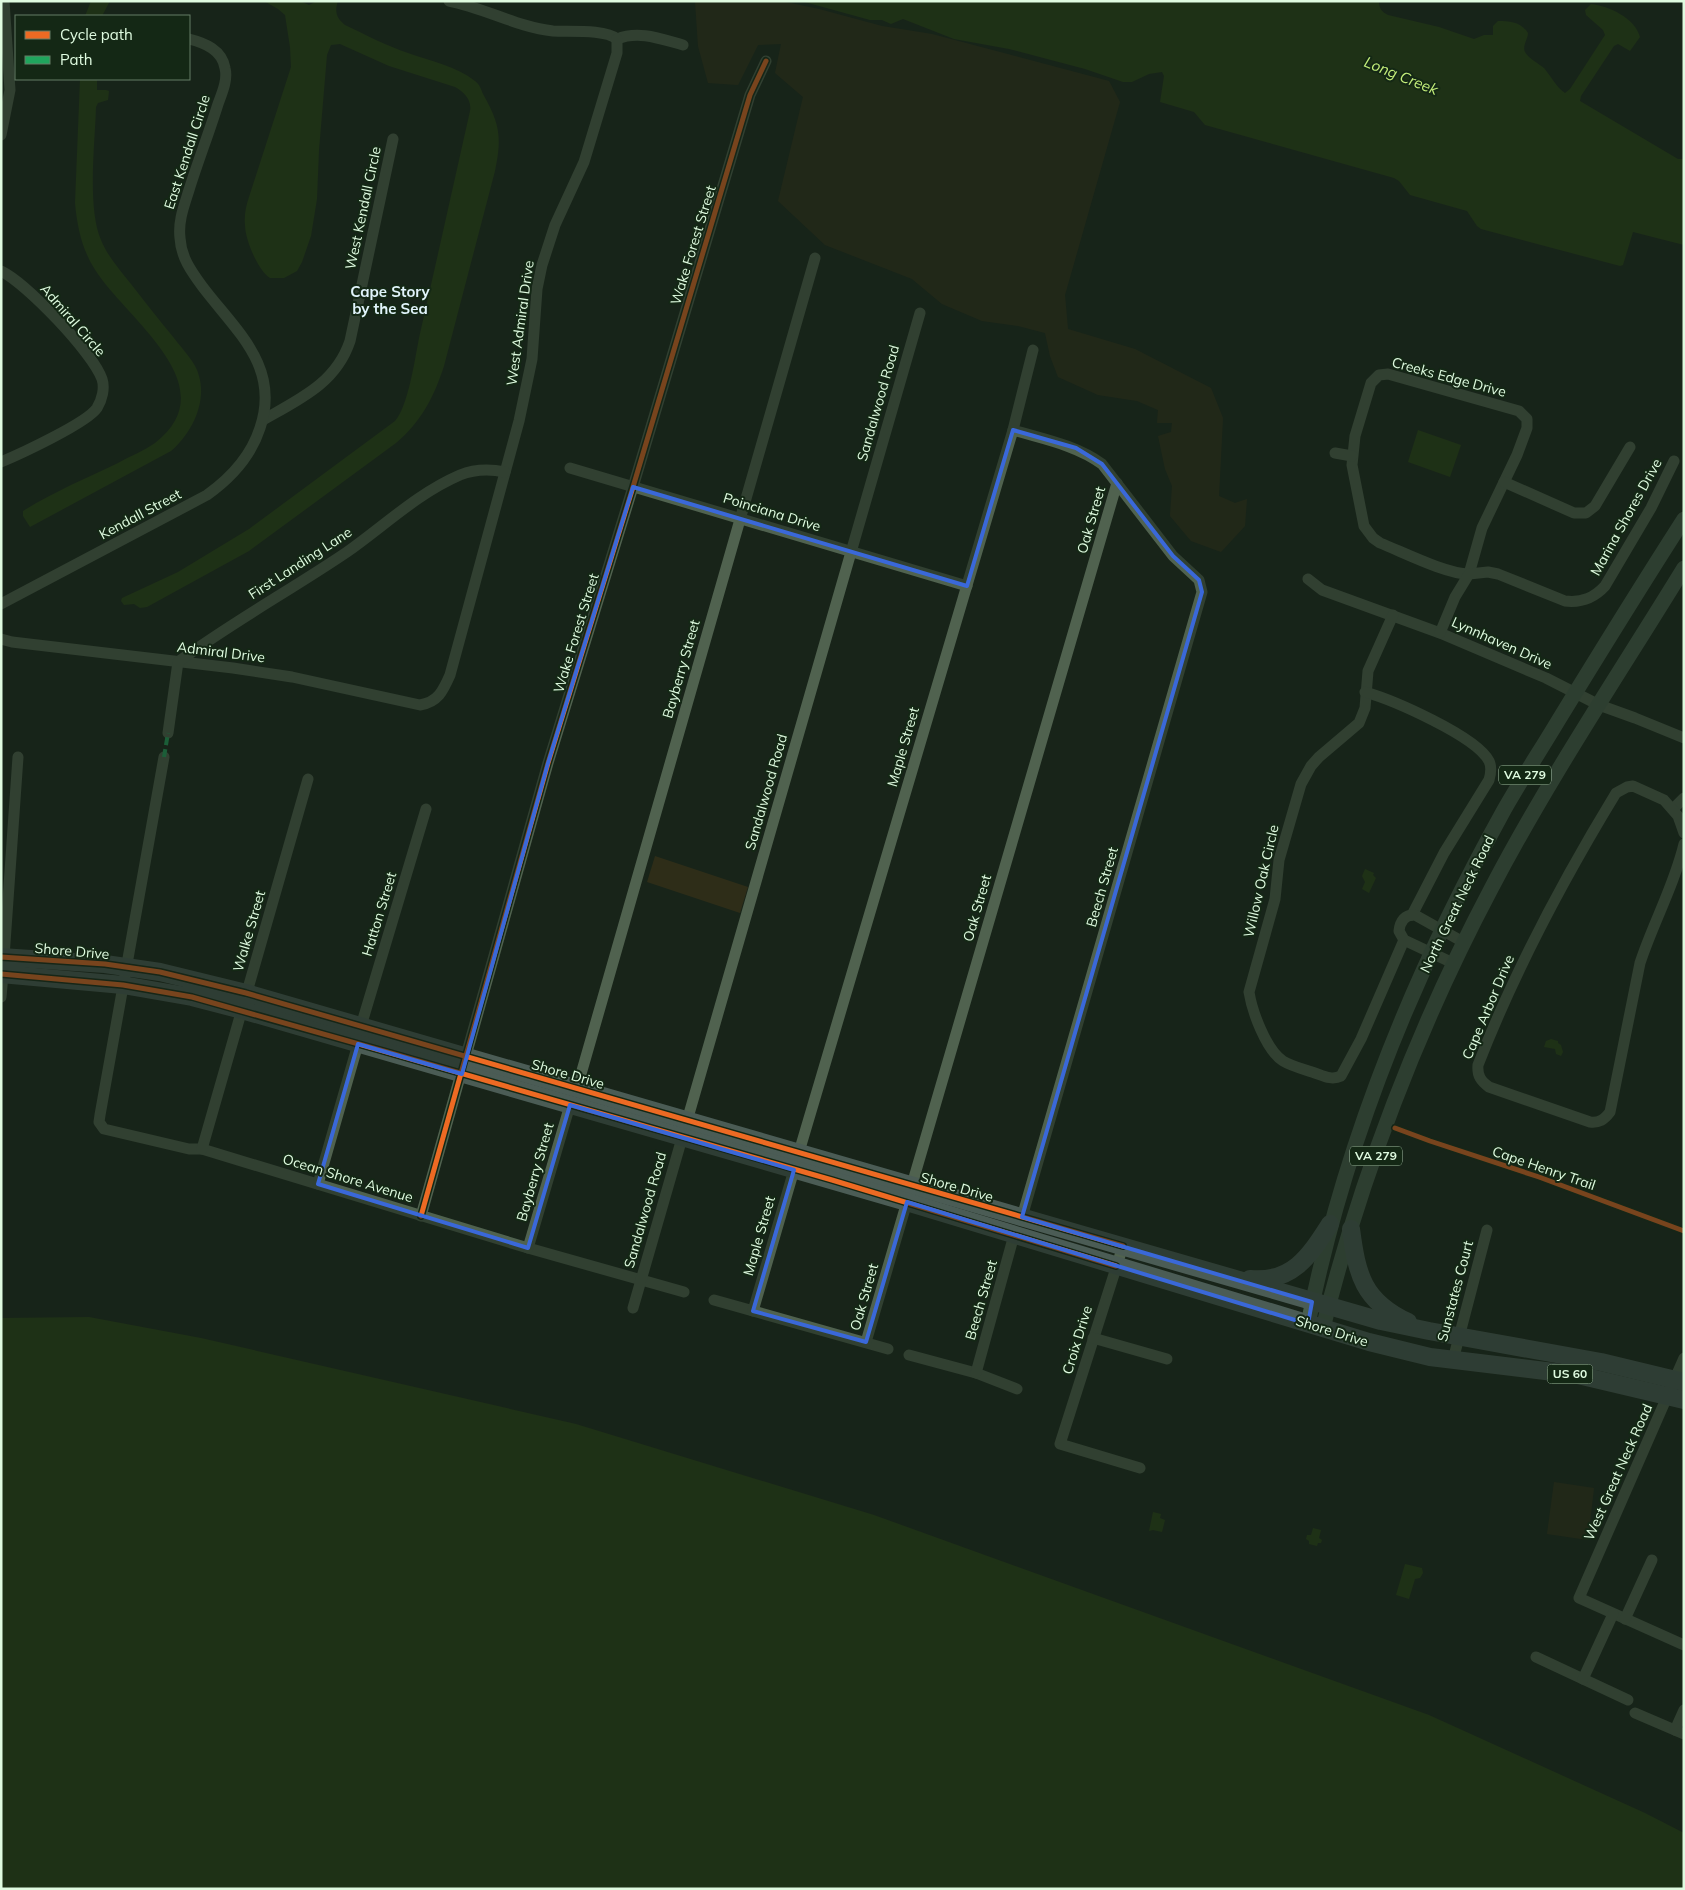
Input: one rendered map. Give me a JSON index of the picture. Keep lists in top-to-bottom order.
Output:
{
  "streets": {
    "highway": ["Shore Drive", "US 60"],
    "main road": ["VA 279", "North Great Neck Road"],
    "street": [
      "East Kendall Circle",
      "West Kendall Circle",
      "Wake Forest Street",
      "Admiral Circle",
      "West Admiral Drive",
      "Creeks Edge Drive",
      "Sandalwood Road",
      "Poinciana Drive",
      "Kendall Street",
      "Marina Shores Drive",
      "Oak Street",
      "First Landing Lane",
      "Lynnhaven Drive",
      "Admiral Drive",
      "Bayberry Street",
      "Maple Street",
      "Willow Oak Circle",
      "Beech Street",
      "Hatton Street",
      "Walke Street",
      "Cape Arbor Drive",
      "Ocean Shore Avenue",
      "Sunstates Court",
      "Croix Drive",
      "West Great Neck Road"
    ],
    "cycle path": ["Cape Henry Trail"]
  },
  "crossings": [
    ["East Kendall Circle", "West Kendall Circle"],
    ["East Kendall Circle", "Kendall Street"],
    ["West Kendall Circle", "Kendall Street"],
    ["Wake Forest Street", "Poinciana Drive"],
    ["Wake Forest Street", "Shore Drive"],
    ["Wake Forest Street", "Ocean Shore Avenue"],
    ["West Admiral Drive", "First Landing Lane"],
    ["West Admiral Drive", "Admiral Drive"],
    ["Creeks Edge Drive", "Marina Shores Drive"],
    ["Sandalwood Road", "Poinciana Drive"],
    ["Sandalwood Road", "Shore Drive"],
    ["Sandalwood Road", "Ocean Shore Avenue"],
    ["Poinciana Drive", "Bayberry Street"],
    ["Poinciana Drive", "Maple Street"],
    ["Oak Street", "Beech Street"],
    ["Oak Street", "Shore Drive"],
    ["First Landing Lane", "Admiral Drive"],
    ["Lynnhaven Drive", "Willow Oak Circle"],
    ["Lynnhaven Drive", "North Great Neck Road"],
    ["Bayberry Street", "Shore Drive"],
    ["Bayberry Street", "Ocean Shore Avenue"],
    ["Maple Street", "Shore Drive"],
    ["Beech Street", "Shore Drive"],
    ["North Great Neck Road", "Shore Drive"],
    ["Hatton Street", "Shore Drive"],
    ["Hatton Street", "Ocean Shore Avenue"],
    ["Walke Street", "Shore Drive"],
    ["Walke Street", "Ocean Shore Avenue"],
    ["Shore Drive", "Ocean Shore Avenue"],
    ["Shore Drive", "Sunstates Court"],
    ["Shore Drive", "Croix Drive"],
    ["Shore Drive", "West Great Neck Road"]
  ],
  "districts": ["Cape Story by the Sea"],
  "water": ["Long Creek"],
  "legend": ["Cycle path", "Path"]
}
